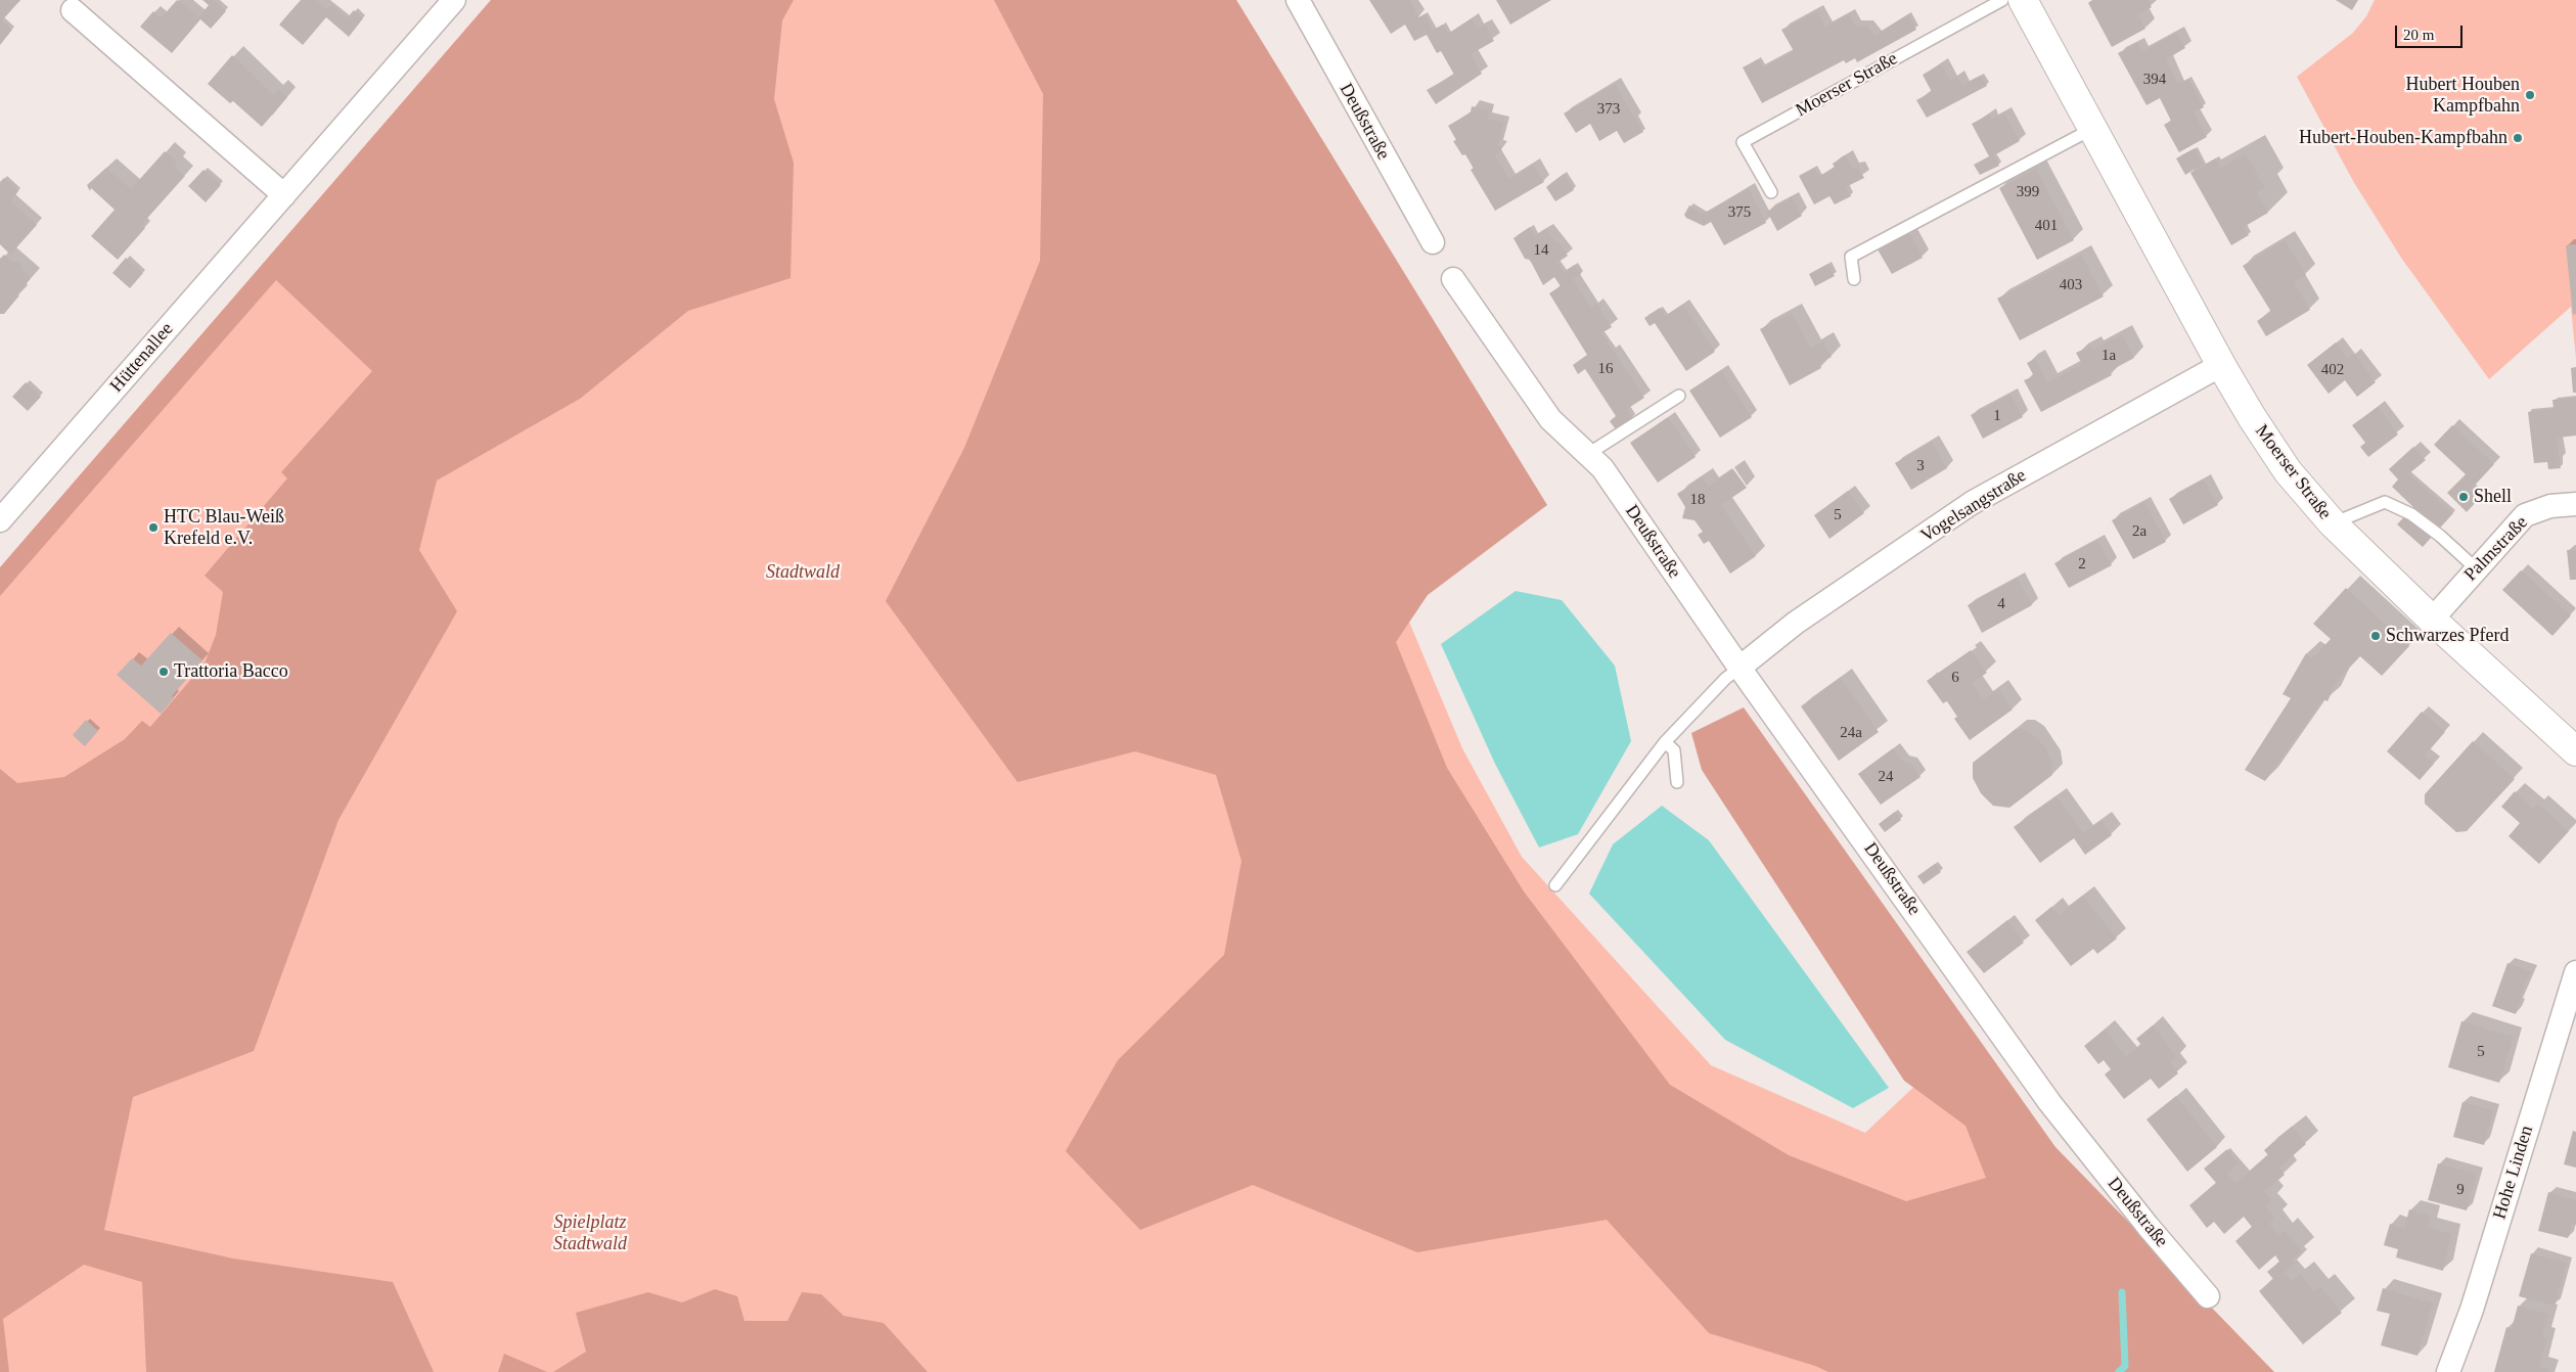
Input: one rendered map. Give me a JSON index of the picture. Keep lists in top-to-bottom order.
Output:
{
  "streets": {
    "main road": ["Moerser Straße"],
    "street": [
      "Deußstraße",
      "Hüttenallee",
      "Vogelsangstraße",
      "Palmstraße",
      "Hohe Linden"
    ]
  },
  "crossings": [
    ["Moerser Straße", "Vogelsangstraße"],
    ["Moerser Straße", "Palmstraße"],
    ["Deußstraße", "Vogelsangstraße"]
  ],
  "parks": ["Stadtwald", "Spielplatz Stadtwald"],
  "places": [
    "Hubert Houben Kampfbahn",
    "Hubert-Houben-Kampfbahn",
    "Shell",
    "HTC Blau-Weiß Krefeld e.V.",
    "Schwarzes Pferd",
    "Trattoria Bacco"
  ],
  "house_numbers": [
    "394",
    "373",
    "399",
    "375",
    "401",
    "14",
    "403",
    "1a",
    "16",
    "402",
    "1",
    "3",
    "18",
    "5",
    "2a",
    "2",
    "4",
    "6",
    "24a",
    "24",
    "5",
    "9"
  ],
  "scale_bar": "20 m"
}
